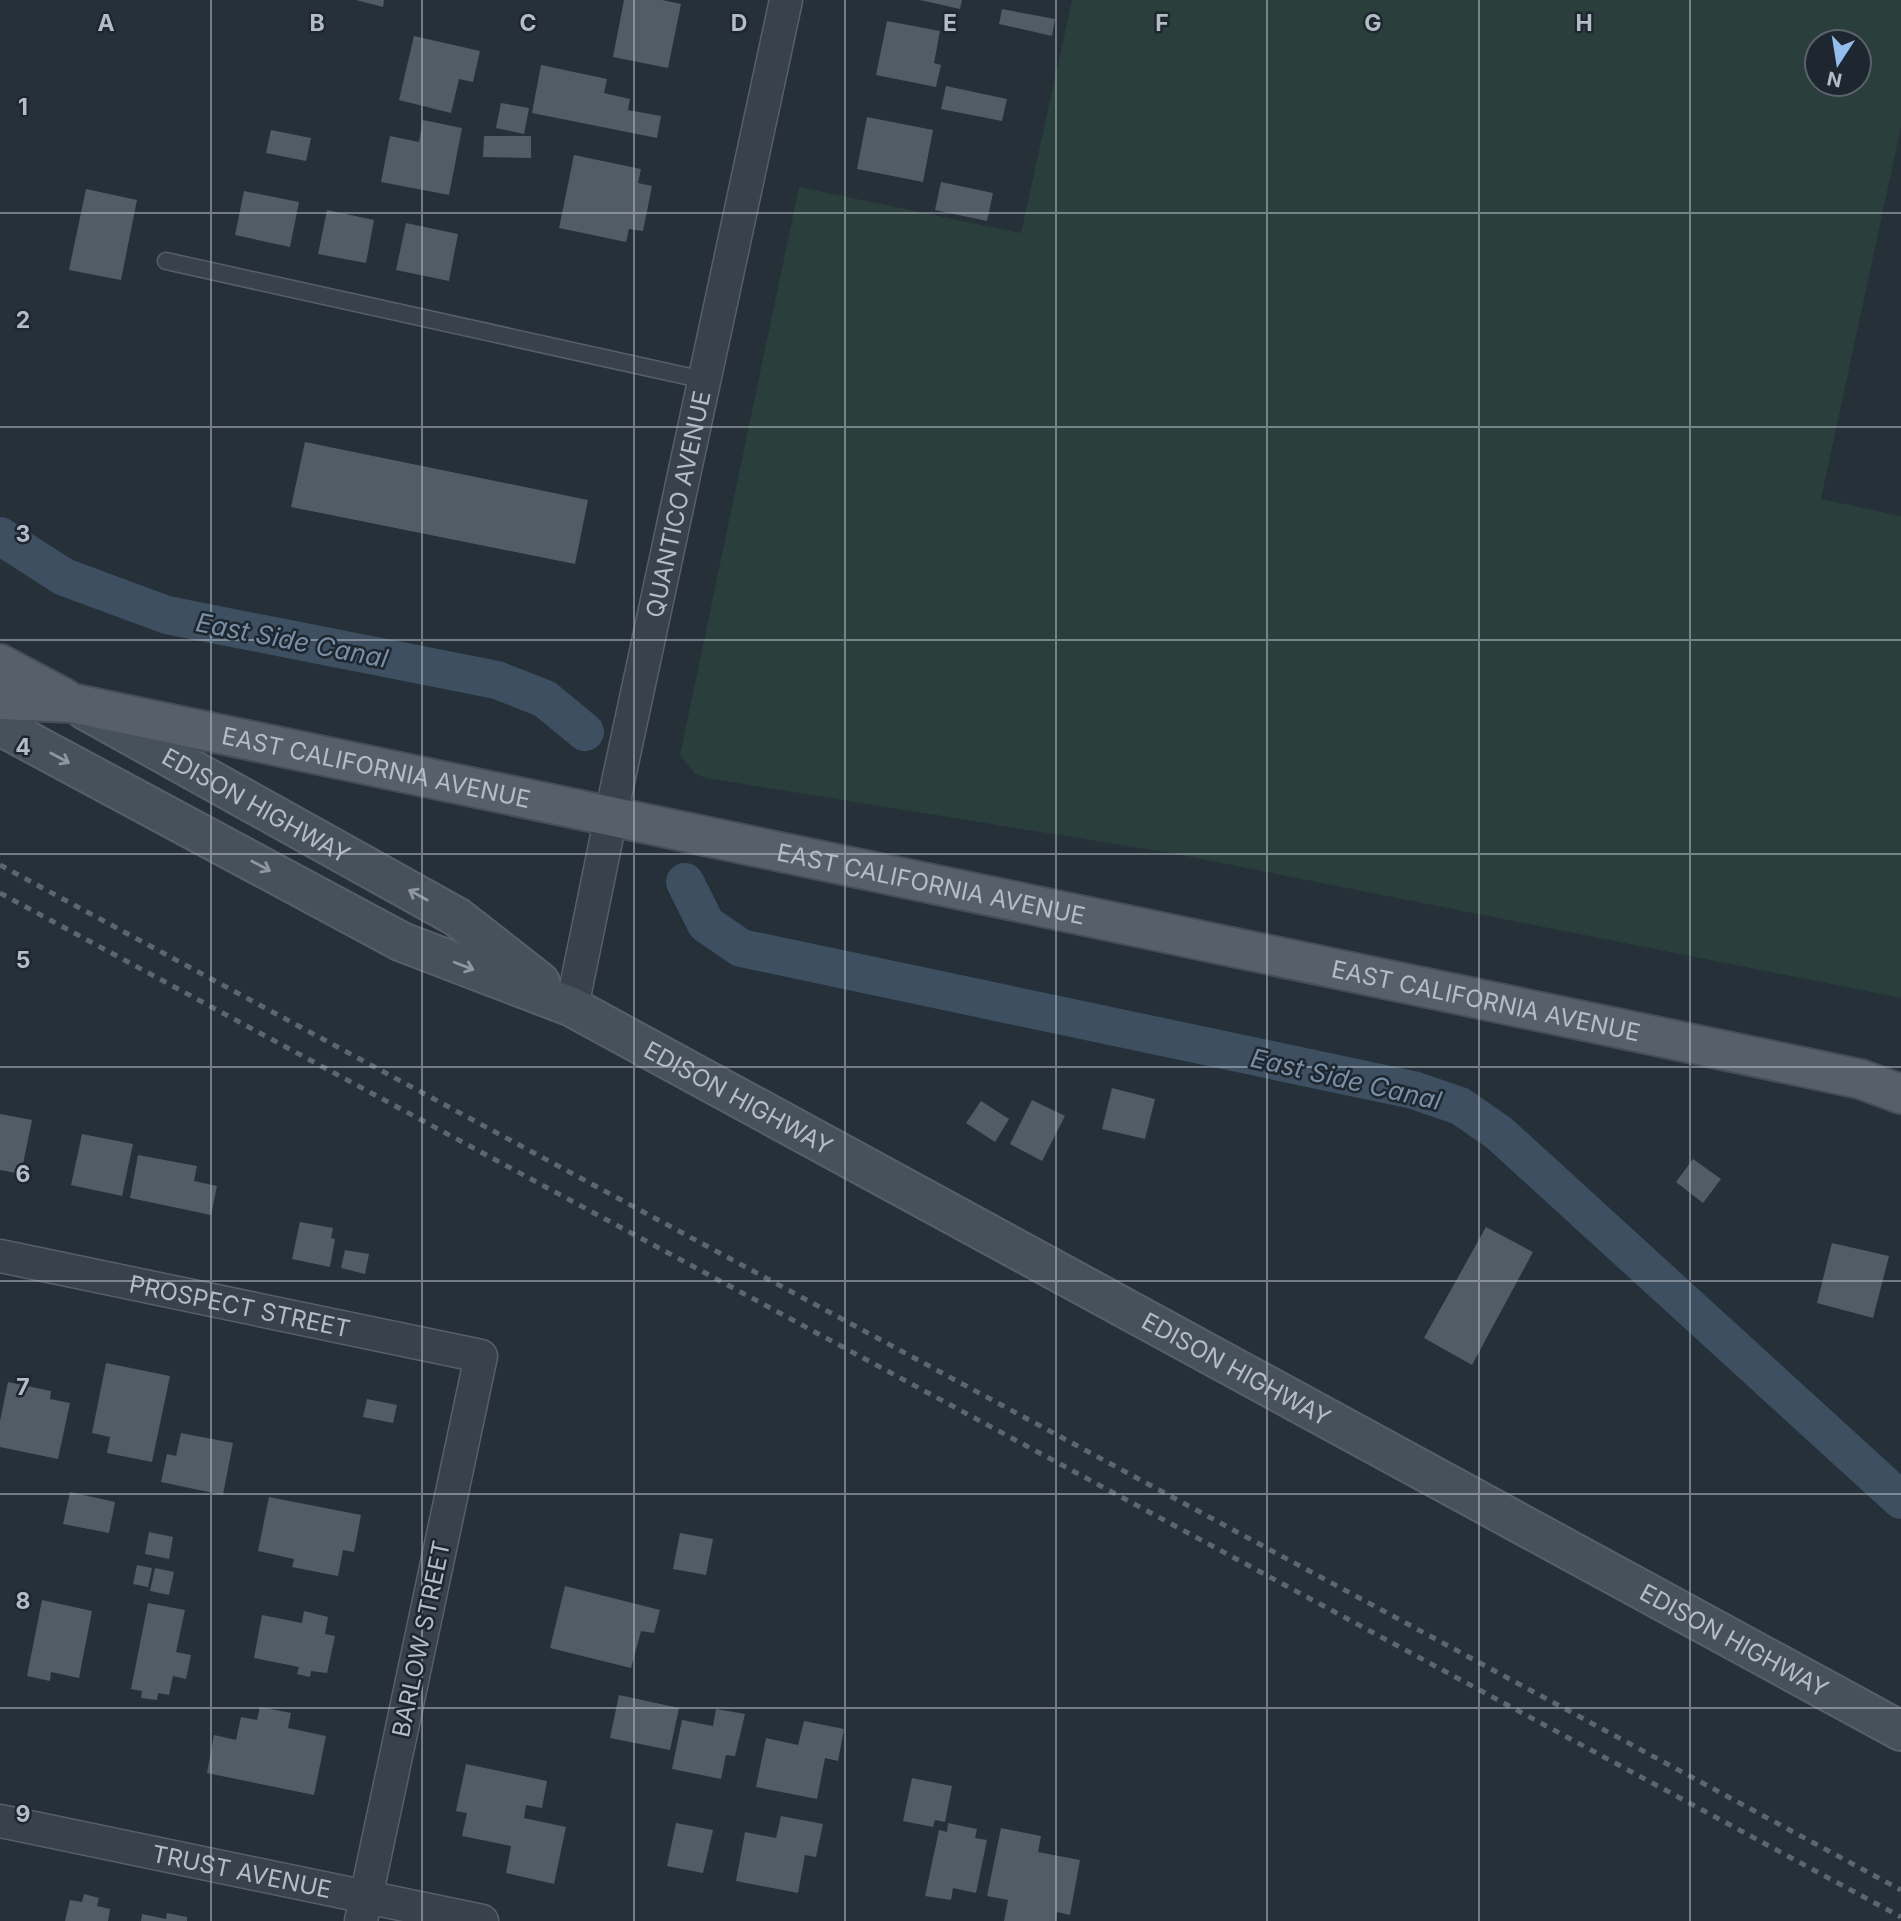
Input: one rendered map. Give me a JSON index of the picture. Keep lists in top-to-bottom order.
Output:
{
  "streets": {
    "main road": ["EAST CALIFORNIA AVENUE", "EDISON HIGHWAY"],
    "street": [
      "QUANTICO AVENUE",
      "PROSPECT STREET",
      "BARLOW STREET",
      "TRUST AVENUE"
    ]
  },
  "crossings": [
    ["QUANTICO AVENUE", "EAST CALIFORNIA AVENUE"],
    ["QUANTICO AVENUE", "EDISON HIGHWAY"],
    ["EAST CALIFORNIA AVENUE", "EDISON HIGHWAY"],
    ["PROSPECT STREET", "BARLOW STREET"],
    ["BARLOW STREET", "TRUST AVENUE"]
  ],
  "water": ["East Side Canal"],
  "north": "bottom",
  "grid": {
    "columns": [
      "A",
      "B",
      "C",
      "D",
      "E",
      "F",
      "G",
      "H"
    ],
    "rows": [
      "1",
      "2",
      "3",
      "4",
      "5",
      "6",
      "7",
      "8",
      "9"
    ]
  }
}
